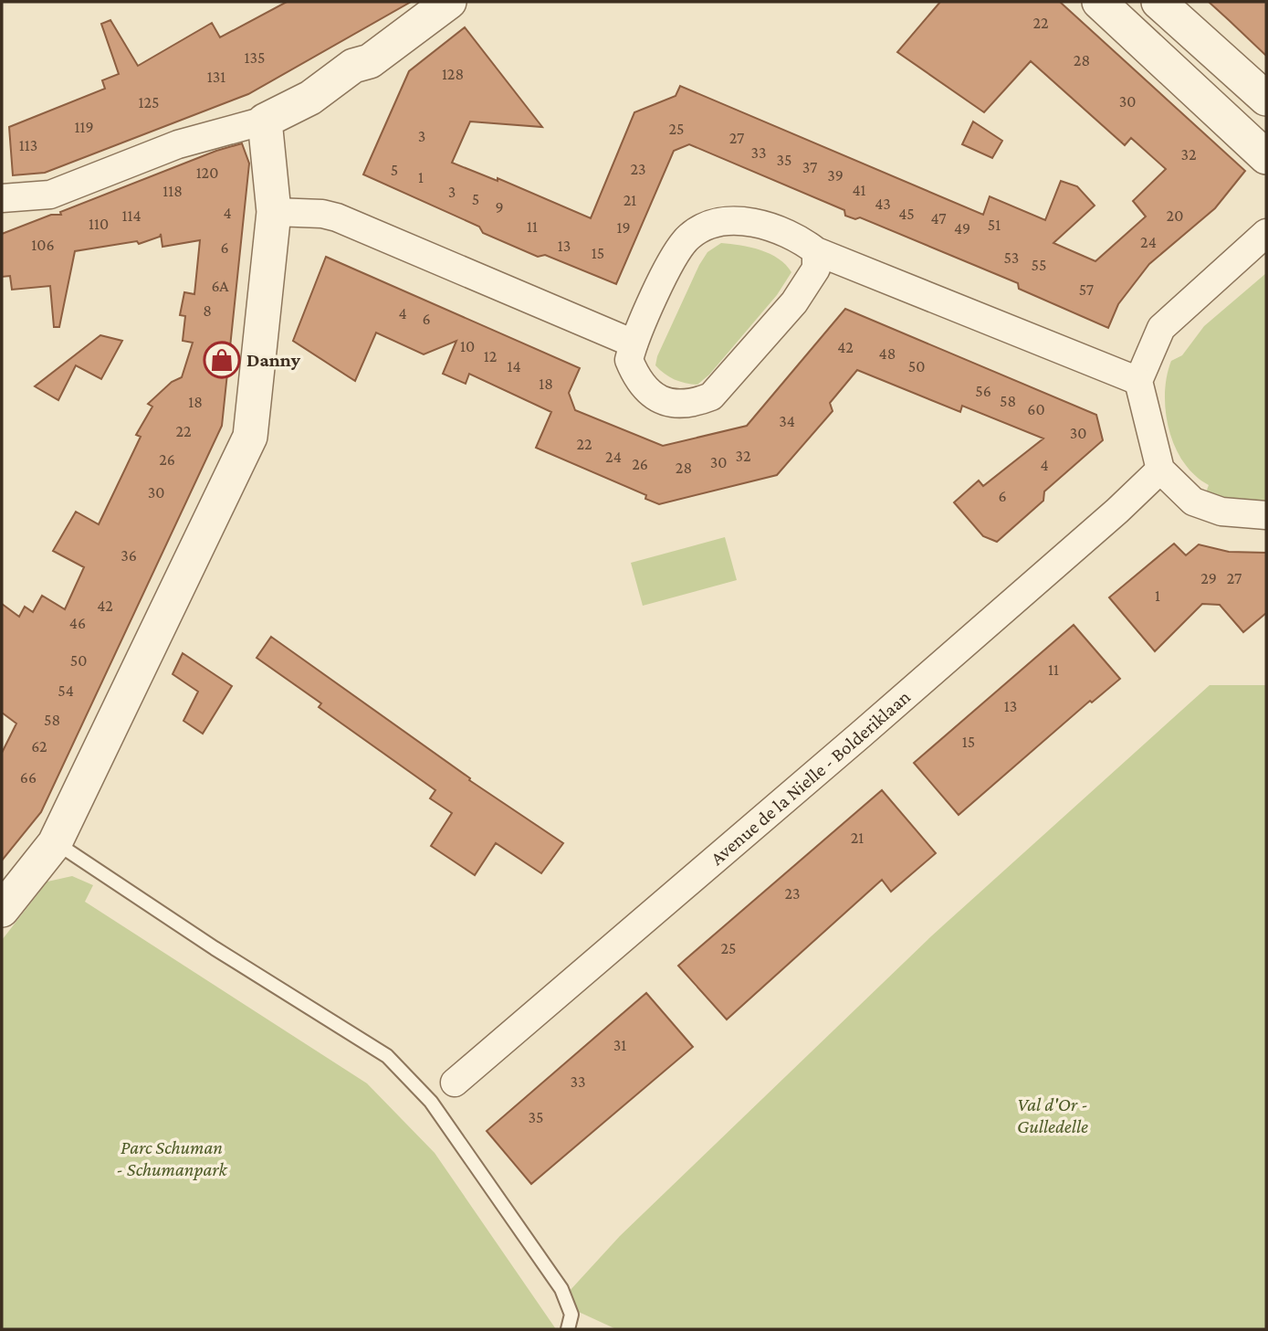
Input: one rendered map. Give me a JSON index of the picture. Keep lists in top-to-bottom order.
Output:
{
  "streets": {
    "street": ["Avenue de la Nielle - Bolderiklaan"]
  },
  "parks": ["Val d'Or - Gulledelle", "Parc Schuman - Schumanpark"],
  "places": {
    "shop": ["Danny"]
  },
  "house_numbers": [
    "22",
    "135",
    "28",
    "128",
    "131",
    "30",
    "125",
    "119",
    "25",
    "3",
    "27",
    "113",
    "33",
    "32",
    "35",
    "37",
    "23",
    "5",
    "120",
    "39",
    "1",
    "41",
    "118",
    "3",
    "5",
    "21",
    "43",
    "9",
    "4",
    "45",
    "114",
    "20",
    "47",
    "110",
    "51",
    "11",
    "19",
    "49",
    "24",
    "106",
    "13",
    "6",
    "15",
    "53",
    "55",
    "6A",
    "57",
    "8",
    "4",
    "6",
    "10",
    "42",
    "48",
    "12",
    "14",
    "50",
    "18",
    "56",
    "58",
    "18",
    "60",
    "34",
    "22",
    "30",
    "22",
    "32",
    "24",
    "26",
    "30",
    "26",
    "4",
    "28",
    "30",
    "6",
    "36",
    "29",
    "27",
    "1",
    "42",
    "46",
    "50",
    "11",
    "54",
    "13",
    "58",
    "15",
    "62",
    "66",
    "21",
    "23",
    "25",
    "31",
    "33",
    "35"
  ]
}
